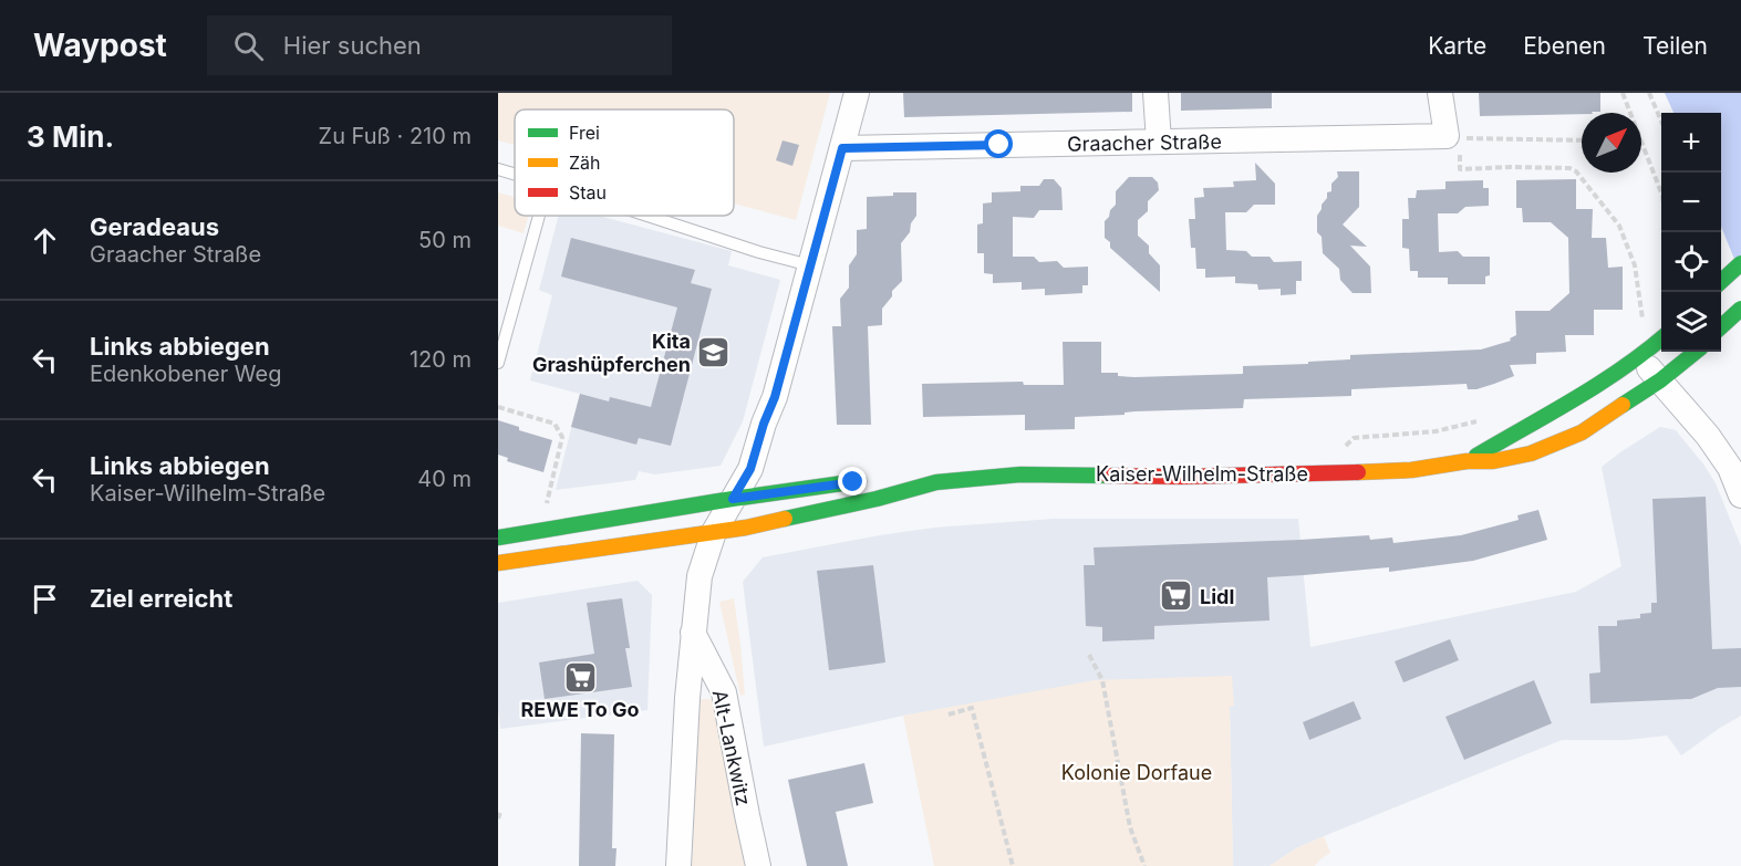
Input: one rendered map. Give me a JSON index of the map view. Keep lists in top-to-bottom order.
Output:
{
  "streets": {
    "main road": ["Kaiser-Wilhelm-Straße"],
    "street": ["Graacher Straße", "Alt-Lankwitz"]
  },
  "crossings": [
    ["Kaiser-Wilhelm-Straße", "Alt-Lankwitz"]
  ],
  "parks": ["Kolonie Dorfaue"],
  "places": {
    "school or university": ["Kita Grashüpferchen"],
    "supermarket": ["Lidl", "REWE To Go"]
  },
  "legend": ["Frei", "Zäh", "Stau"],
  "north": "top right",
  "page": {
    "header": "Waypost",
    "search": "Hier suchen",
    "nav": ["Karte", "Ebenen", "Teilen"],
    "heading": ["3 Min.", "Zu Fuß · 210 m"],
    "map_buttons": ["+", "−"],
    "list": [
      ["Geradeaus", "Graacher Straße", "50 m"],
      ["Links abbiegen", "Edenkobener Weg", "120 m"],
      ["Links abbiegen", "Kaiser-Wilhelm-Straße", "40 m"],
      "Ziel erreicht"
    ]
  }
}
